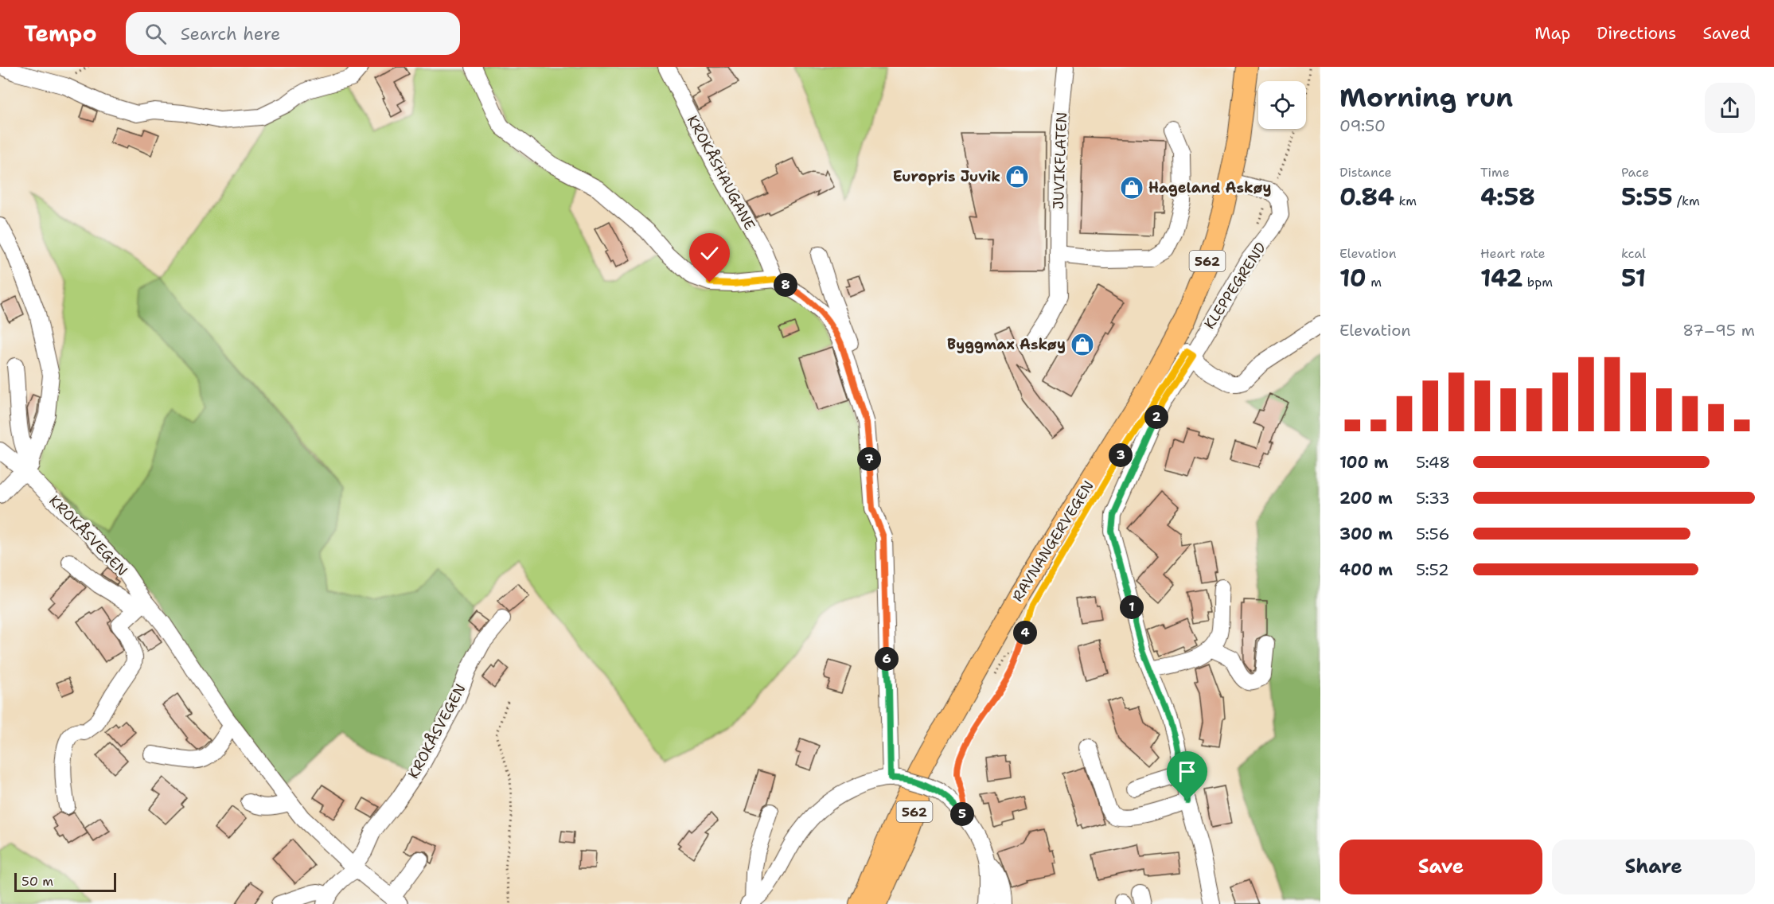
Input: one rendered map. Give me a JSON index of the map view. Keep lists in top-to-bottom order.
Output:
{
  "streets": {
    "main road": ["562", "RAVNANGERVEGEN"],
    "street": [
      "JUVIKFLATEN",
      "KROKÅSHAUGANE",
      "KLEPPEGREND",
      "KROKÅSVEGEN"
    ]
  },
  "places": {
    "shop": ["Europris Juvik", "Hageland Askøy", "Byggmax Askøy"]
  },
  "scale_bar": "50 m",
  "page": {
    "header": "Tempo",
    "search": "Search here",
    "nav": ["Map", "Directions", "Saved"],
    "heading": ["Morning run", "09:50"],
    "stats": [
      ["Distance", "0.84 km"],
      ["Time", "4:58"],
      ["Pace", "5:55 /km"],
      ["Elevation", "10 m"],
      ["Heart rate", "142 bpm"],
      ["kcal", "51"]
    ],
    "pins": [
      "8",
      "2",
      "3",
      "7",
      "1",
      "4",
      "6",
      "5"
    ],
    "chart": ["Elevation", "87–95 m"],
    "list": [
      {
        "name": "100 m",
        "note": "5:48"
      },
      {
        "name": "200 m",
        "note": "5:33"
      },
      {
        "name": "300 m",
        "note": "5:56"
      },
      {
        "name": "400 m",
        "note": "5:52"
      }
    ],
    "buttons": ["Save", "Share"],
    "scale": "50 m"
  }
}
